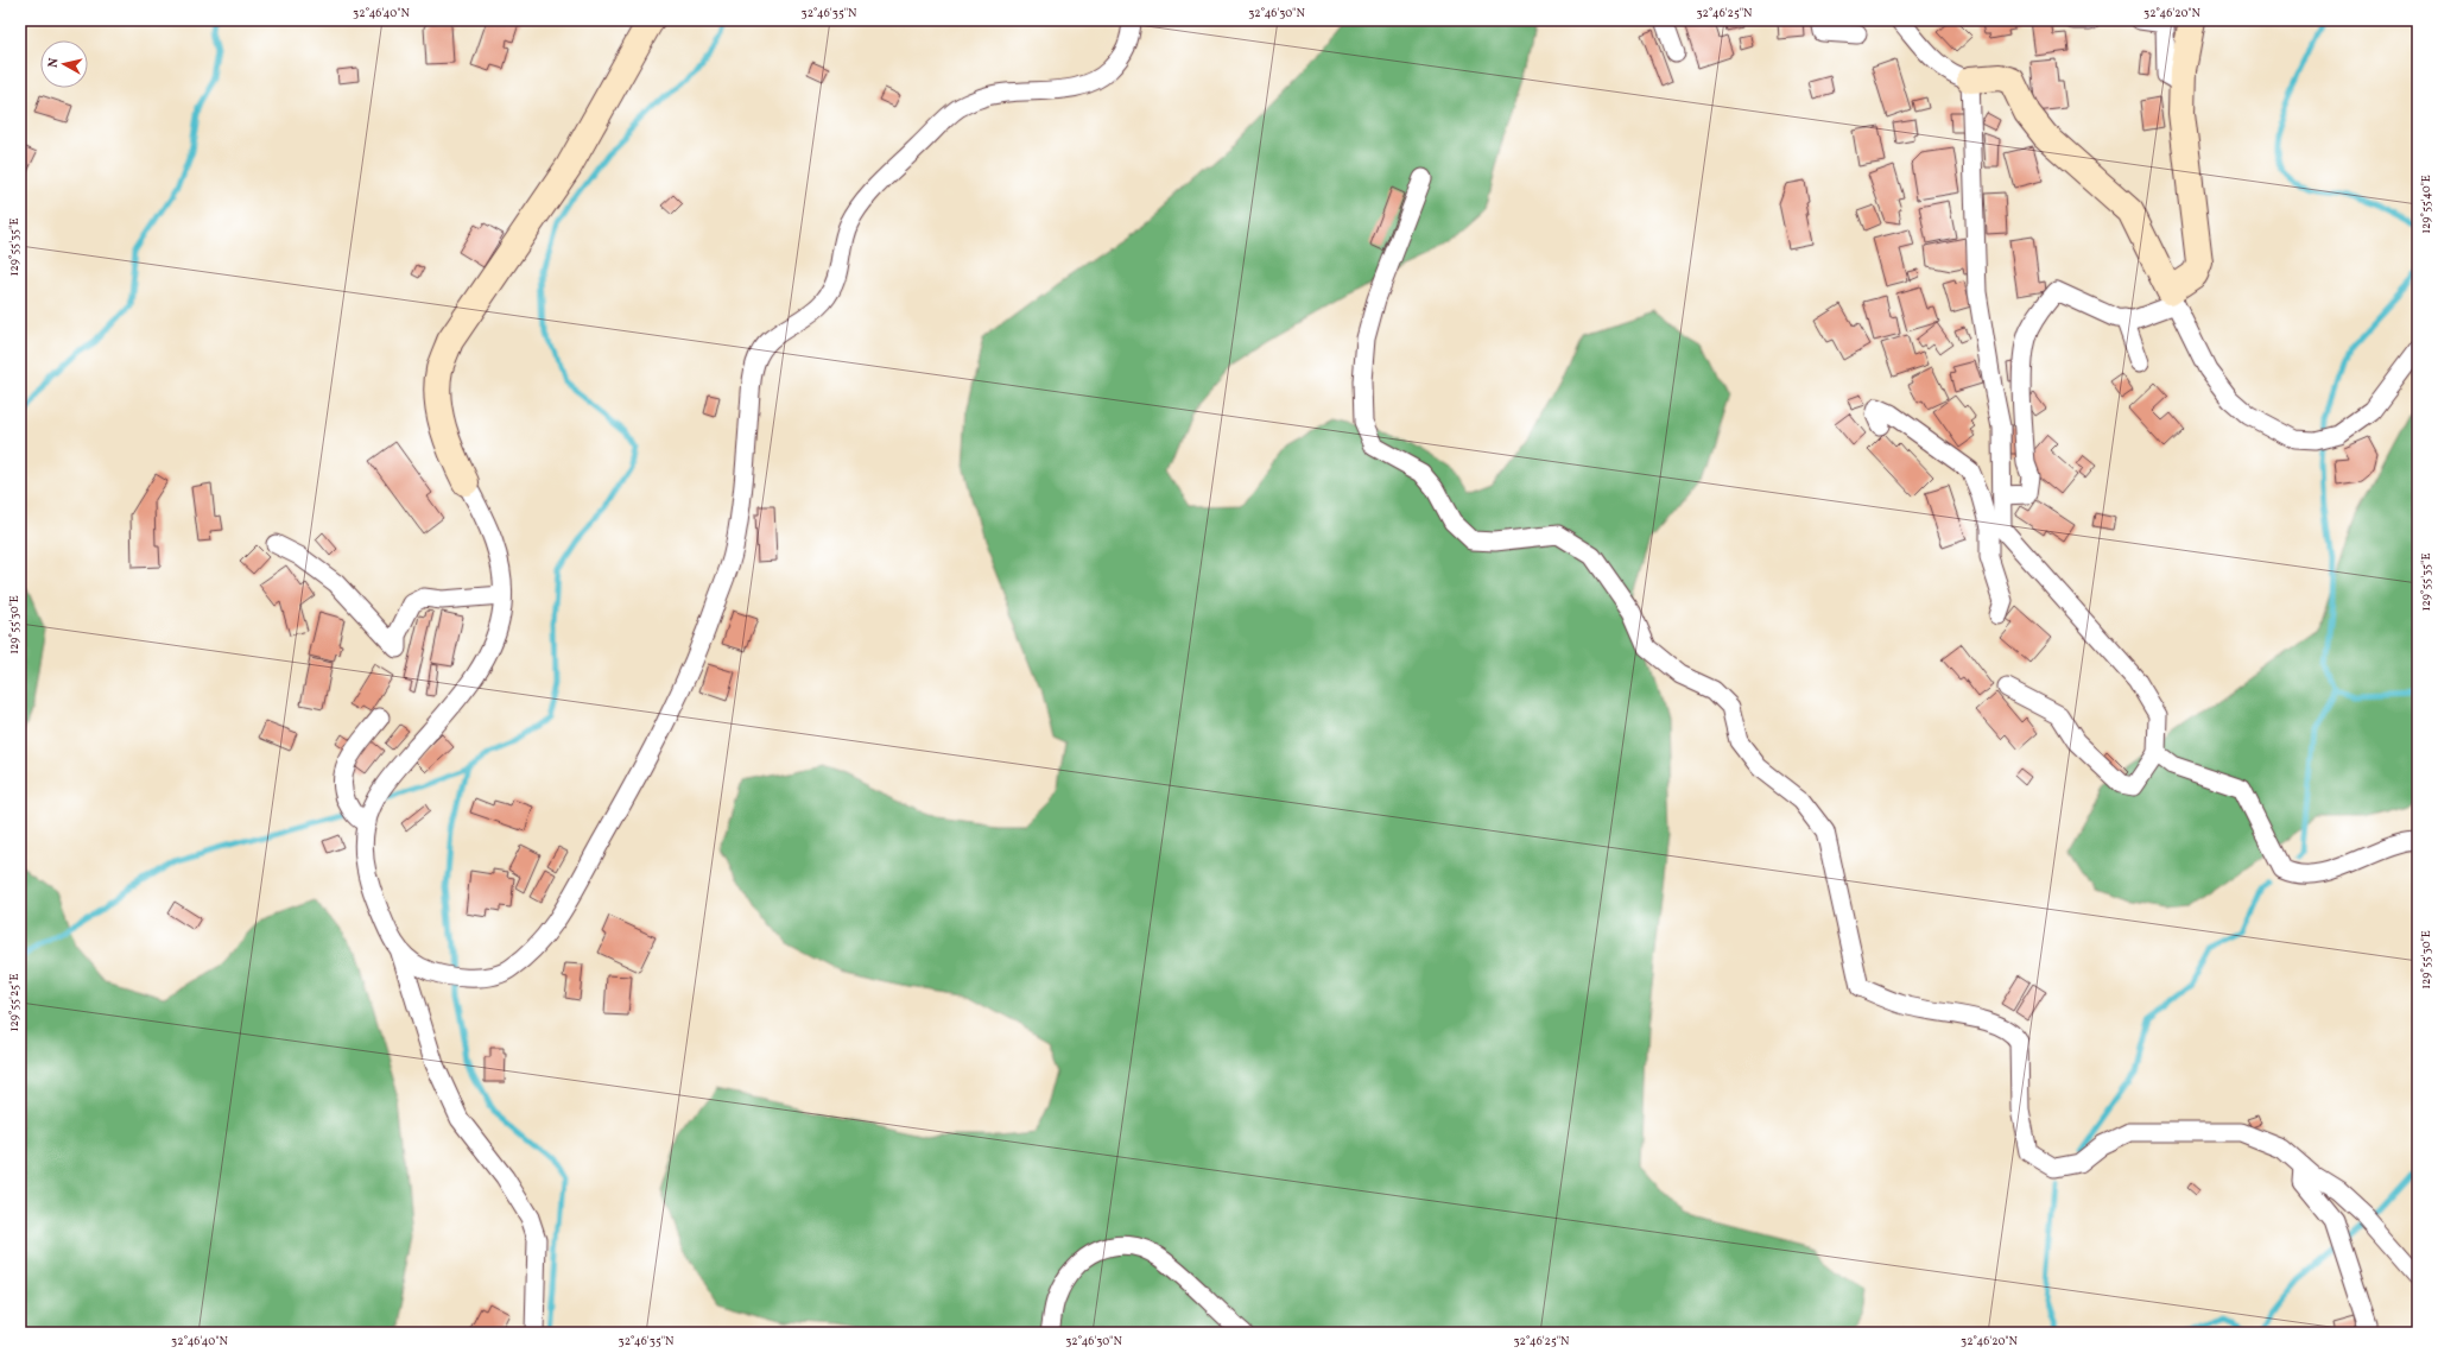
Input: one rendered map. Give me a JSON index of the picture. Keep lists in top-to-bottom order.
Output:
{
  "north": "left",
  "coordinates": [
    "32°46'40\"N",
    "32°46'35\"N",
    "32°46'30\"N",
    "32°46'25\"N",
    "32°46'20\"N",
    "129°55'40\"E",
    "129°55'35\"E",
    "129°55'30\"E",
    "129°55'25\"E"
  ]
}
